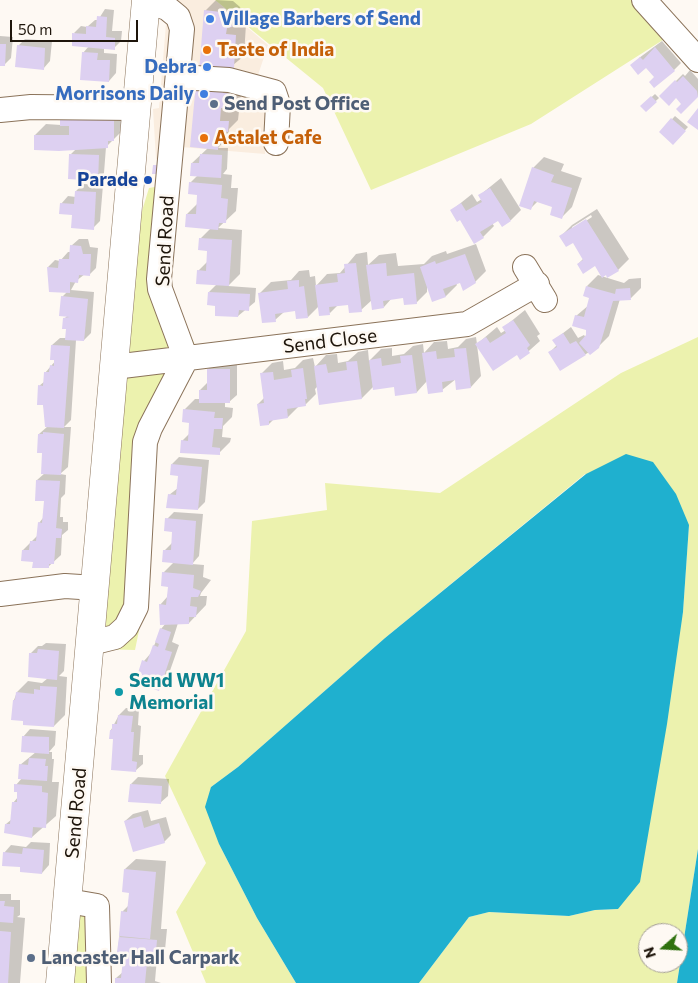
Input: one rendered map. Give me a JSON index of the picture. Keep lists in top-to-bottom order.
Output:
{
  "streets": {
    "main road": ["Send Road"],
    "street": ["Send Close"]
  },
  "crossings": [
    ["Send Road", "Send Close"]
  ],
  "places": [
    "Village Barbers of Send",
    "Taste of India",
    "Debra",
    "Morrisons Daily",
    "Send Post Office",
    "Astalet Cafe",
    "Parade",
    "Send WW1 Memorial",
    "Lancaster Hall Carpark"
  ],
  "scale_bar": "50 m",
  "north": "left"
}
